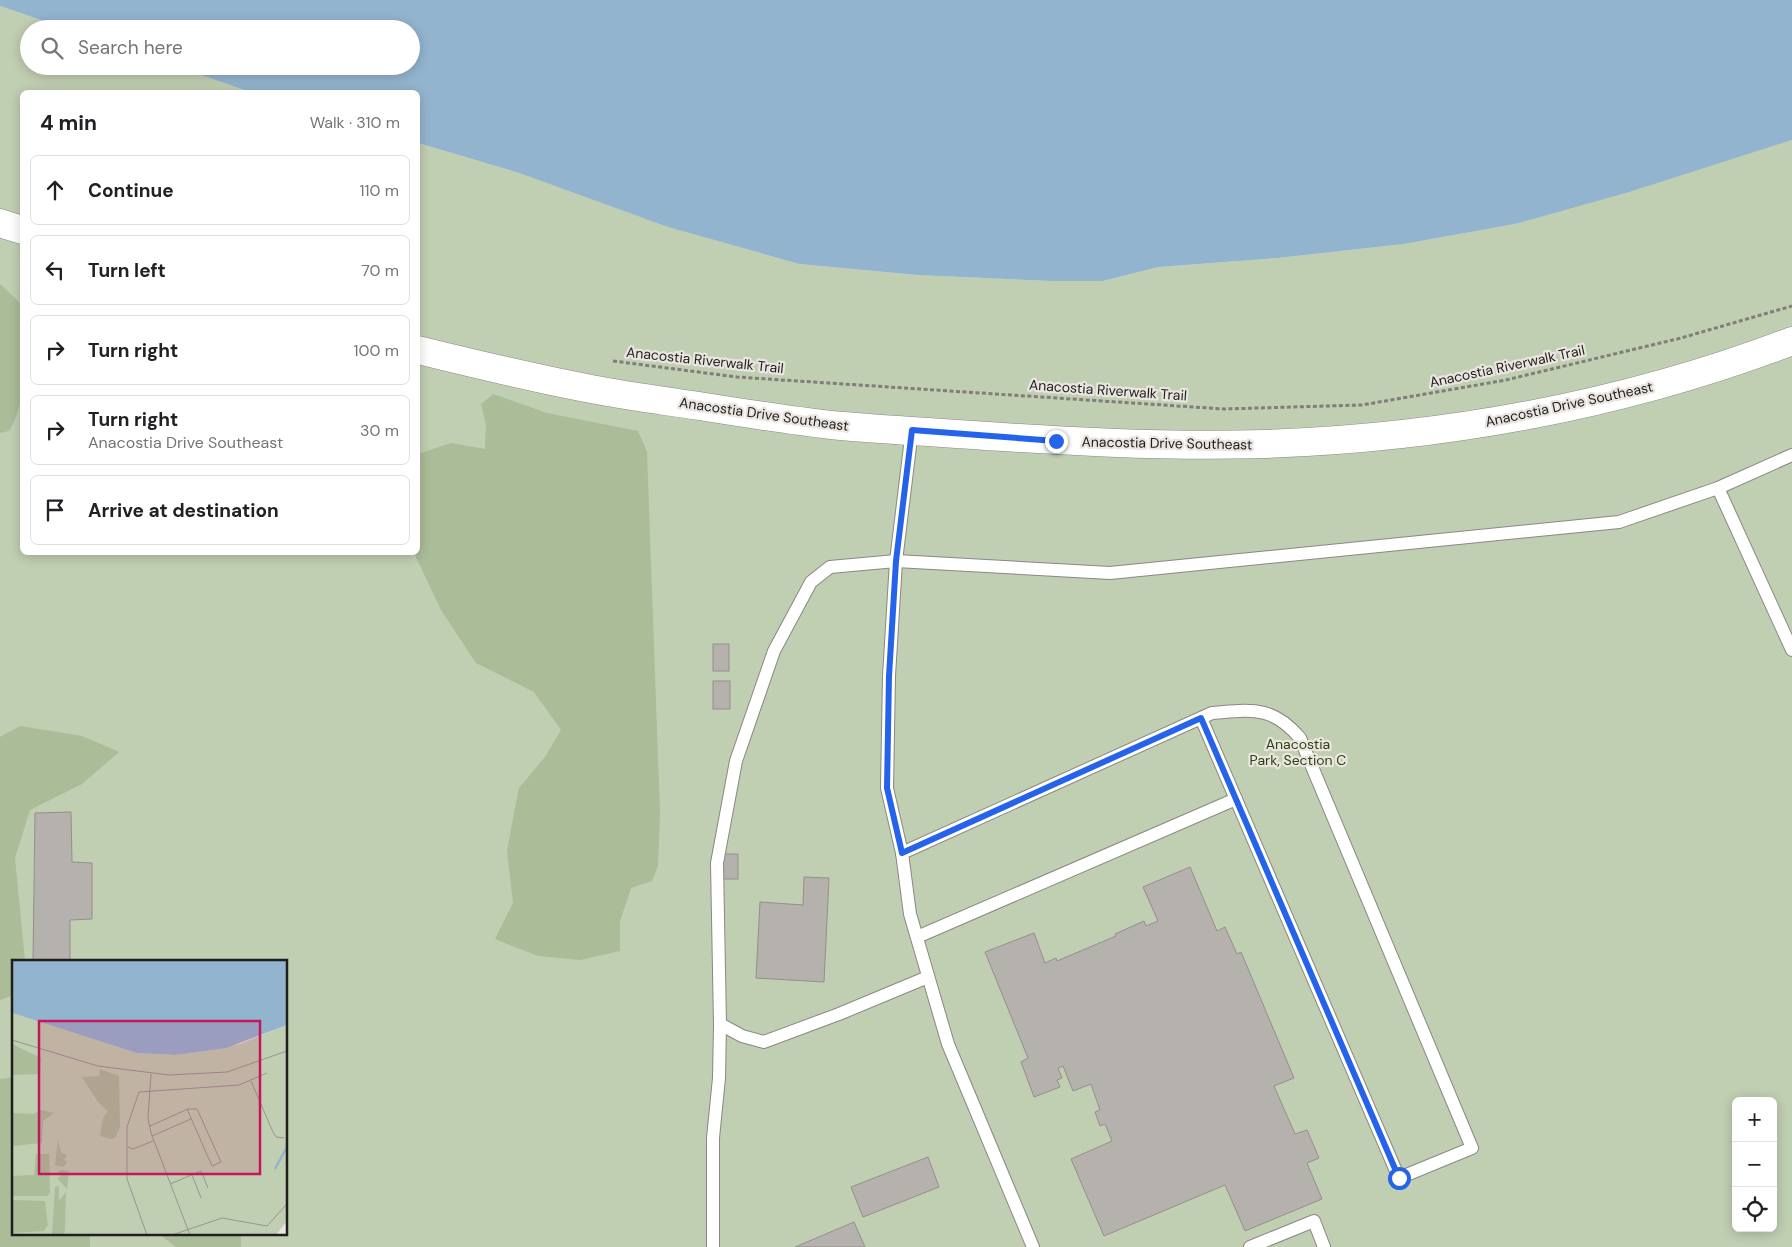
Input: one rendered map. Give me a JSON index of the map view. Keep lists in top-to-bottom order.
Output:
{
  "streets": {
    "street": ["Anacostia Drive Southeast"],
    "path": ["Anacostia Riverwalk Trail"]
  },
  "parks": ["Anacostia Park, Section C"],
  "page": {
    "search": "Search here",
    "heading": ["4 min", "Walk · 310 m"],
    "list": [
      ["Continue", "110 m"],
      ["Turn left", "70 m"],
      ["Turn right", "100 m"],
      ["Turn right", "Anacostia Drive Southeast", "30 m"],
      "Arrive at destination"
    ],
    "map_buttons": ["+", "−"]
  }
}
